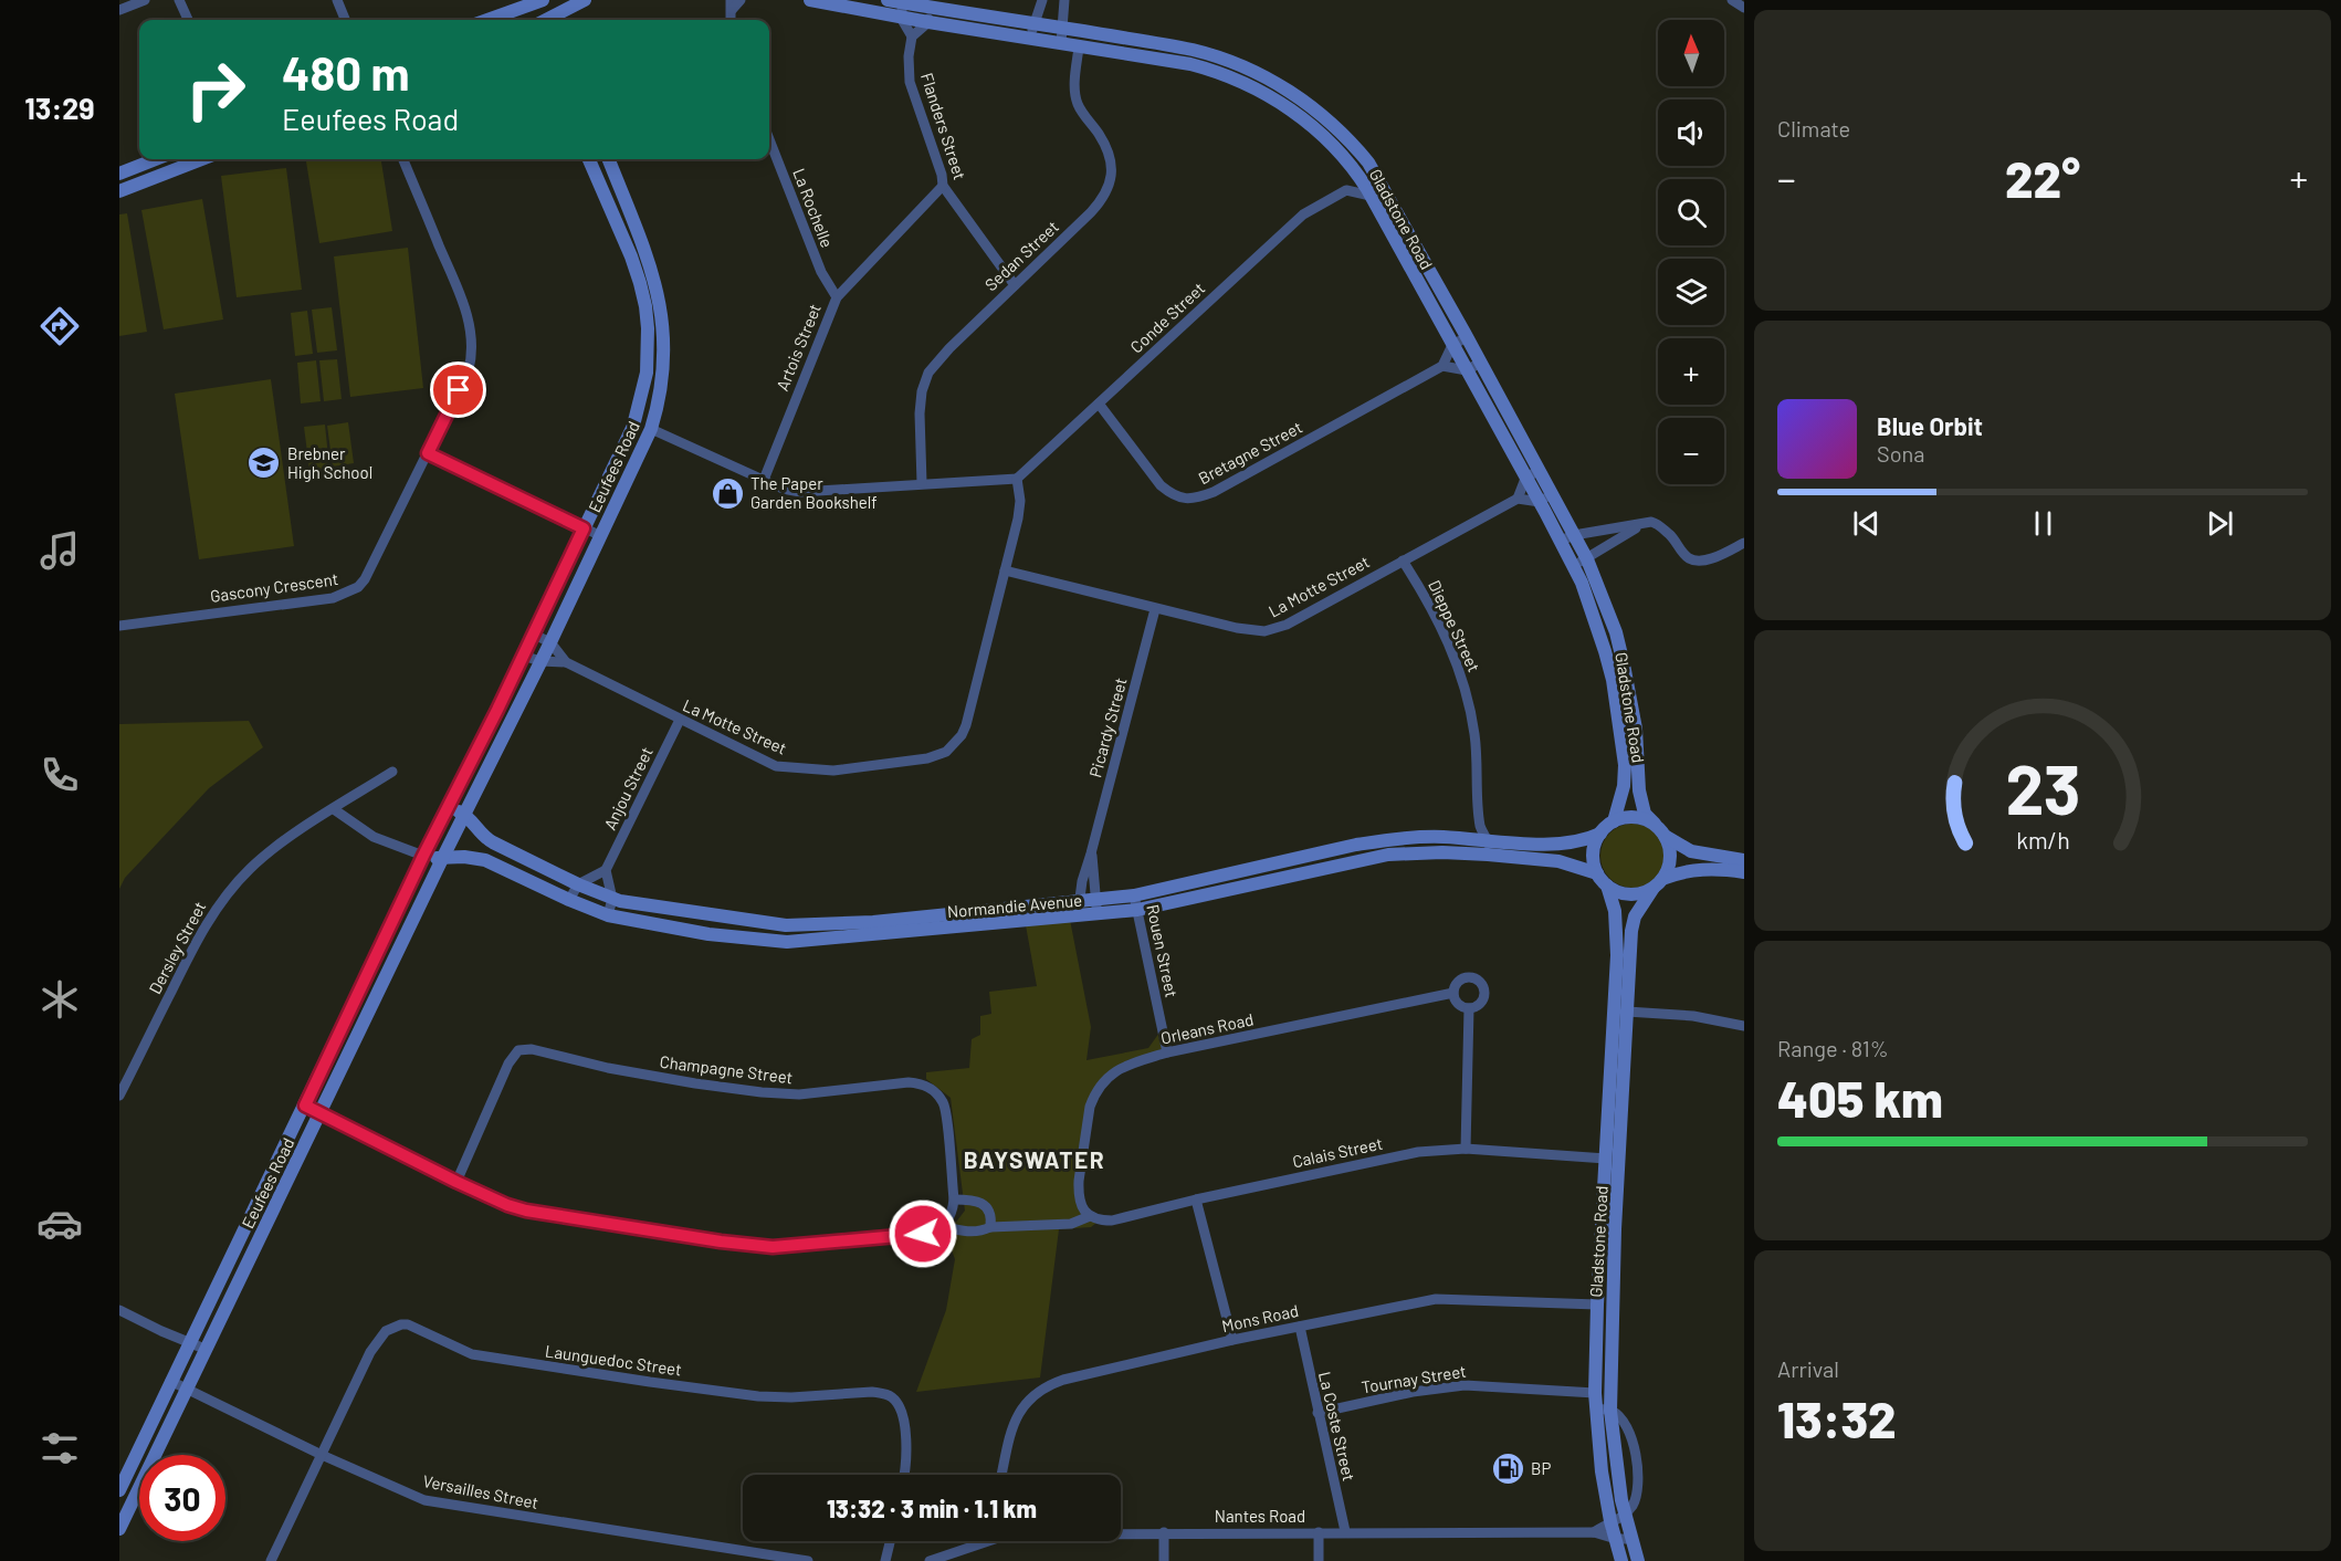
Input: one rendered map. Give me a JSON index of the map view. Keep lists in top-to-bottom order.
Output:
{
  "streets": {
    "street": [
      "Flanders Street",
      "La Rochelle",
      "Gladstone Road",
      "Sedan Street",
      "Conde Street",
      "Artois Street",
      "Bretagne Street",
      "Eeufees Road",
      "La Motte Street",
      "Gascony Crescent",
      "Dieppe Street",
      "Picardy Street",
      "Anjou Street",
      "Normandie Avenue",
      "Dersley Street",
      "Rouen Street",
      "Orleans Road",
      "Champagne Street",
      "Calais Street",
      "Mons Road",
      "Launguedoc Street",
      "Tournay Street",
      "La Coste Street",
      "Versailles Street",
      "Nantes Road"
    ]
  },
  "crossings": [
    ["Flanders Street", "Sedan Street"],
    ["Flanders Street", "Artois Street"],
    ["La Rochelle", "Artois Street"],
    ["Gladstone Road", "Sedan Street"],
    ["Gladstone Road", "Normandie Avenue"],
    ["Gladstone Road", "Calais Street"],
    ["Gladstone Road", "Mons Road"],
    ["Gladstone Road", "Tournay Street"],
    ["Gladstone Road", "Nantes Road"],
    ["Conde Street", "Bretagne Street"],
    ["Conde Street", "La Motte Street"],
    ["Eeufees Road", "La Motte Street"],
    ["Eeufees Road", "Normandie Avenue"],
    ["Eeufees Road", "Versailles Street"],
    ["La Motte Street", "Dieppe Street"],
    ["La Motte Street", "Picardy Street"],
    ["La Motte Street", "Anjou Street"],
    ["Dieppe Street", "Normandie Avenue"],
    ["Picardy Street", "Normandie Avenue"],
    ["Normandie Avenue", "Rouen Street"],
    ["Rouen Street", "Orleans Road"],
    ["Orleans Road", "Calais Street"],
    ["Champagne Street", "Calais Street"],
    ["Mons Road", "La Coste Street"],
    ["Launguedoc Street", "Versailles Street"],
    ["Tournay Street", "La Coste Street"],
    ["La Coste Street", "Nantes Road"]
  ],
  "districts": ["BAYSWATER"],
  "places": {
    "school or university": ["Brebner High School"],
    "shop": ["The Paper Garden Bookshelf"],
    "fuel station": ["BP"]
  },
  "north": "top",
  "page": {
    "tabs": "13:29",
    "tile": [
      "Climate",
      ["Range · 81%", "405 km"],
      ["Arrival", "13:32"]
    ],
    "map_buttons": ["+", "−"],
    "turn": ["480 m", "Eeufees Road"],
    "heat": ["−", "22°", "+"],
    "song": ["Blue Orbit", "Sona"],
    "limit": "30",
    "trip": "13:32 · 3 min · 1.1 km",
    "gauge": ["23", "km/h"]
  }
}
